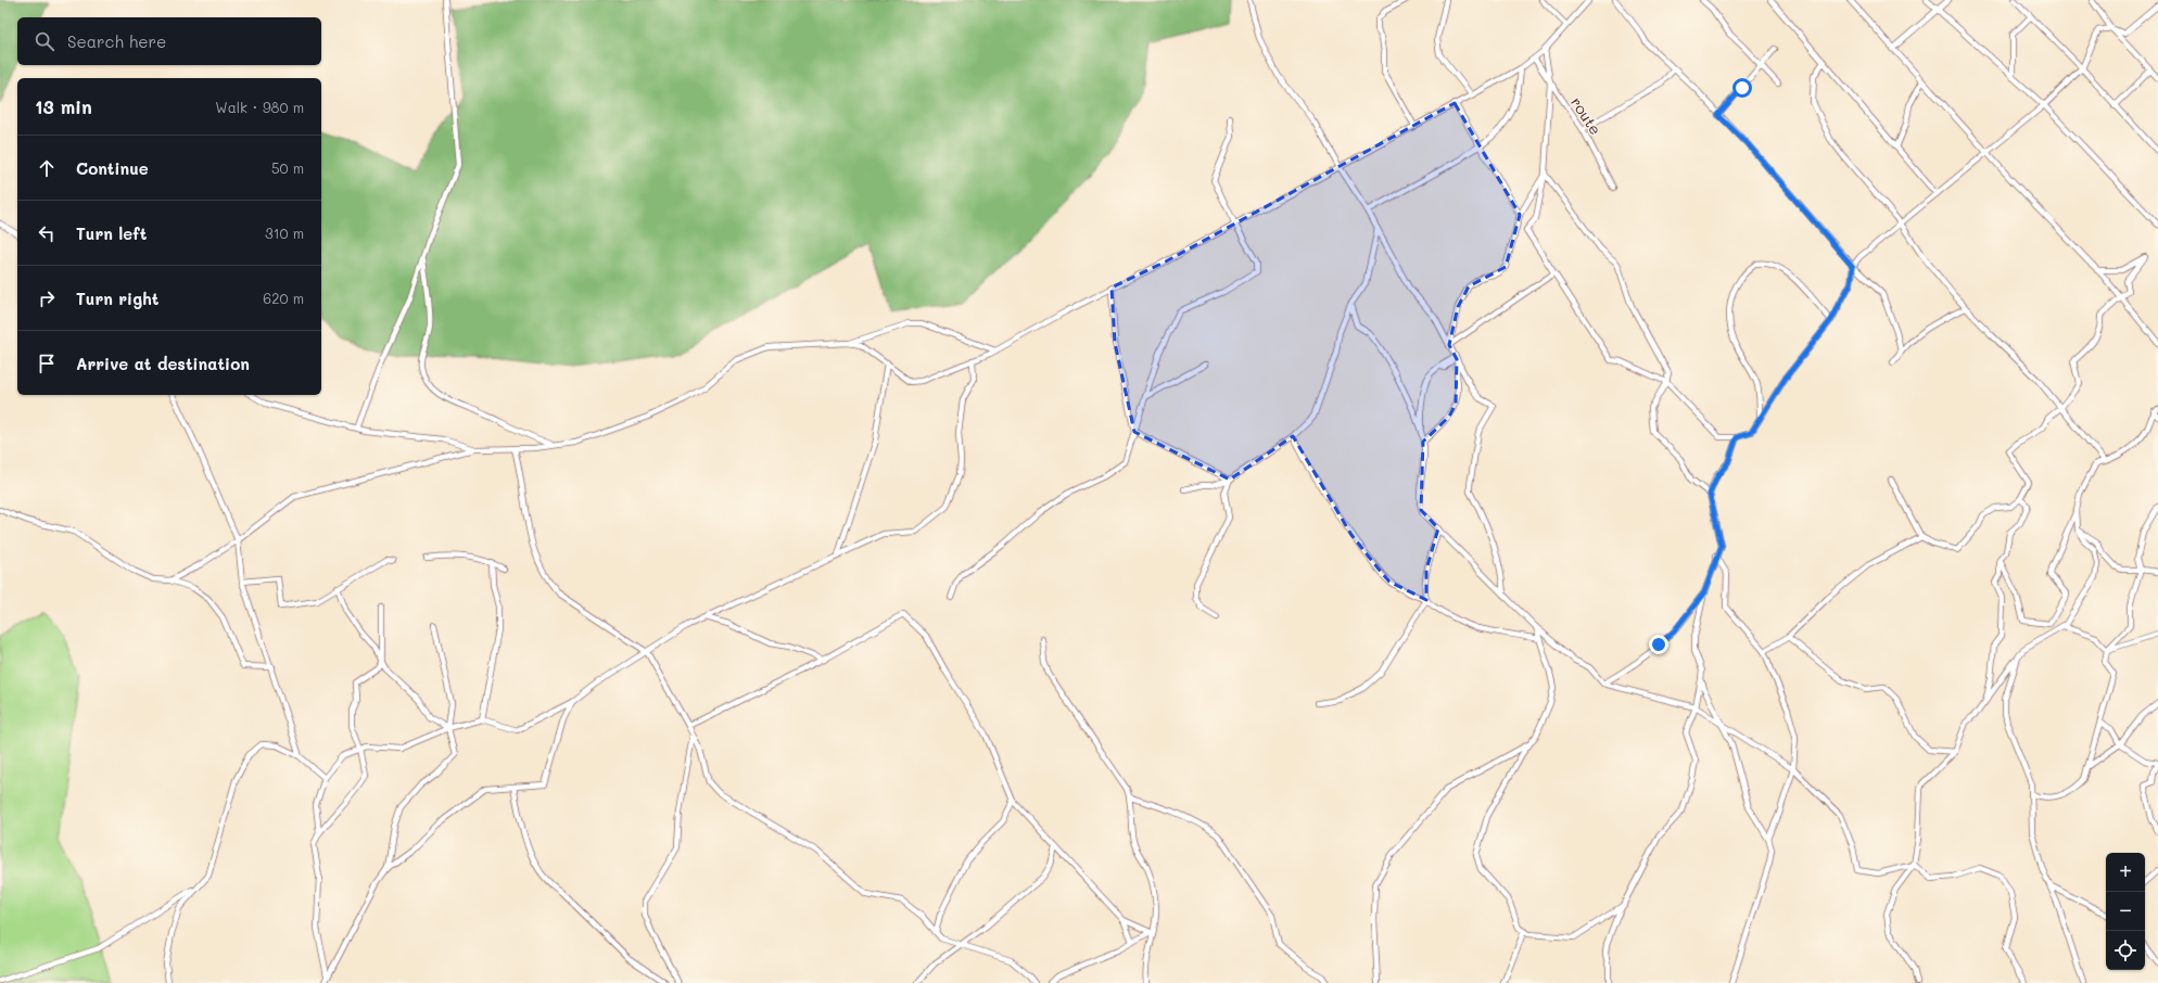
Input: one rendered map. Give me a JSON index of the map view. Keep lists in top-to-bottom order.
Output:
{
  "streets": {
    "street": ["route"]
  },
  "page": {
    "search": "Search here",
    "heading": ["13 min", "Walk · 980 m"],
    "list": [
      ["Continue", "50 m"],
      ["Turn left", "310 m"],
      ["Turn right", "620 m"],
      "Arrive at destination"
    ],
    "map_buttons": ["+", "−"]
  }
}
